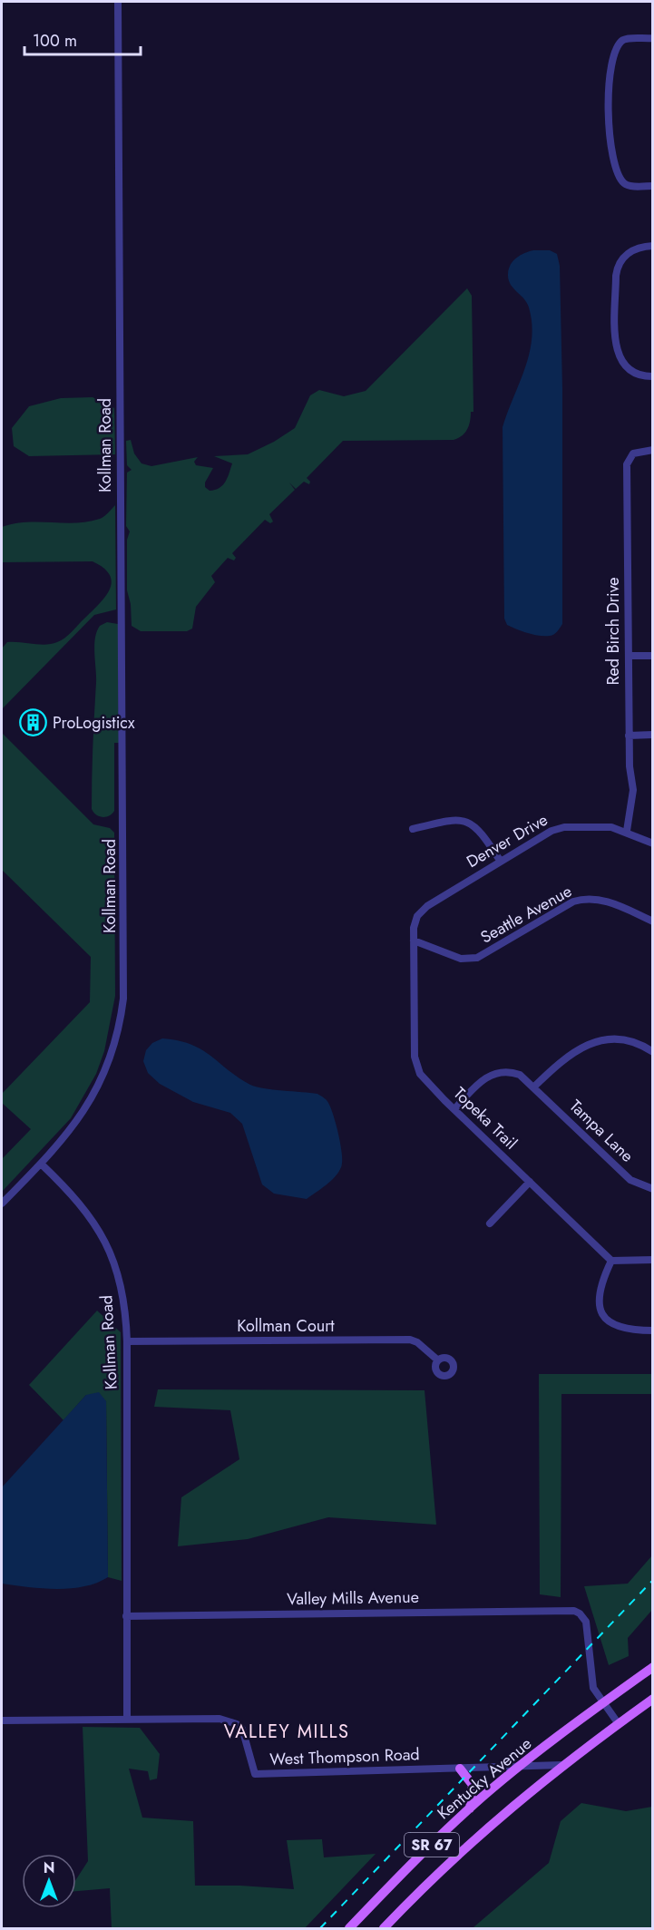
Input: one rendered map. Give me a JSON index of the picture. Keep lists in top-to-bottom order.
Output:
{
  "streets": {
    "main road": ["Kentucky Avenue", "SR 67"],
    "street": [
      "Kollman Road",
      "Red Birch Drive",
      "Denver Drive",
      "Seattle Avenue",
      "Topeka Trail",
      "Tampa Lane",
      "Kollman Court",
      "Valley Mills Avenue",
      "West Thompson Road"
    ]
  },
  "crossings": [
    ["Kollman Road", "Kollman Court"],
    ["Kollman Road", "Valley Mills Avenue"],
    ["Kollman Road", "West Thompson Road"],
    ["Red Birch Drive", "Denver Drive"],
    ["Denver Drive", "Topeka Trail"],
    ["Seattle Avenue", "Topeka Trail"],
    ["Topeka Trail", "Tampa Lane"],
    ["Valley Mills Avenue", "Kentucky Avenue"],
    ["West Thompson Road", "Kentucky Avenue"],
    ["West Thompson Road", "SR 67"]
  ],
  "districts": ["VALLEY MILLS"],
  "places": {
    "building": ["ProLogisticx"]
  },
  "scale_bar": "100 m",
  "north": "top"
}
